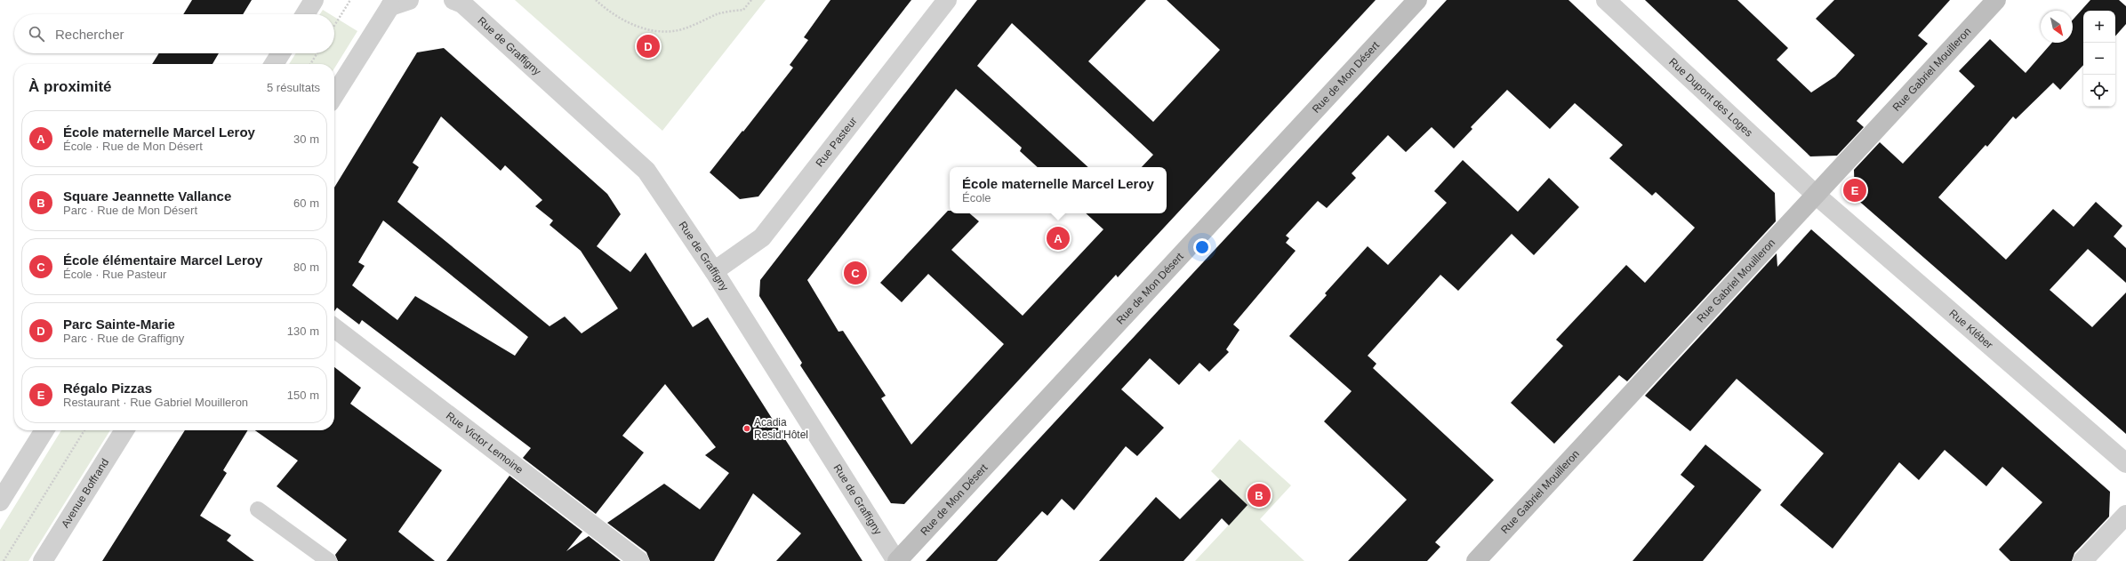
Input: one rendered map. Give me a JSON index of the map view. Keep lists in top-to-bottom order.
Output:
{
  "streets": {
    "main road": ["Rue Gabriel Mouilleron", "Rue de Mon Désert"],
    "street": [
      "Rue de Graffigny",
      "Rue Dupont des Loges",
      "Rue Pasteur",
      "Rue Kléber",
      "Rue Victor Lemoine",
      "Avenue Boffrand"
    ]
  },
  "crossings": [
    ["Rue de Graffigny", "Rue de Mon Désert"],
    ["Rue de Graffigny", "Rue Pasteur"],
    ["Rue Gabriel Mouilleron", "Rue Dupont des Loges"],
    ["Rue Gabriel Mouilleron", "Rue Kléber"],
    ["Rue Dupont des Loges", "Rue Kléber"]
  ],
  "places": ["Acadia Resid'Hôtel"],
  "north": "bottom right",
  "page": {
    "map_buttons": ["+", "−"],
    "search": "Rechercher",
    "pins": [
      "D",
      "E",
      "A",
      "C",
      "B"
    ],
    "heading": ["À proximité", "5 résultats"],
    "list": [
      {
        "mark": "A",
        "name": "École maternelle Marcel Leroy",
        "note": "École · Rue de Mon Désert",
        "value": "30 m"
      },
      {
        "mark": "B",
        "name": "Square Jeannette Vallance",
        "note": "Parc · Rue de Mon Désert",
        "value": "60 m"
      },
      {
        "mark": "C",
        "name": "École élémentaire Marcel Leroy",
        "note": "École · Rue Pasteur",
        "value": "80 m"
      },
      {
        "mark": "D",
        "name": "Parc Sainte-Marie",
        "note": "Parc · Rue de Graffigny",
        "value": "130 m"
      },
      {
        "mark": "E",
        "name": "Régalo Pizzas",
        "note": "Restaurant · Rue Gabriel Mouilleron",
        "value": "150 m"
      }
    ],
    "popup": ["École maternelle Marcel Leroy", "École"]
  }
}
